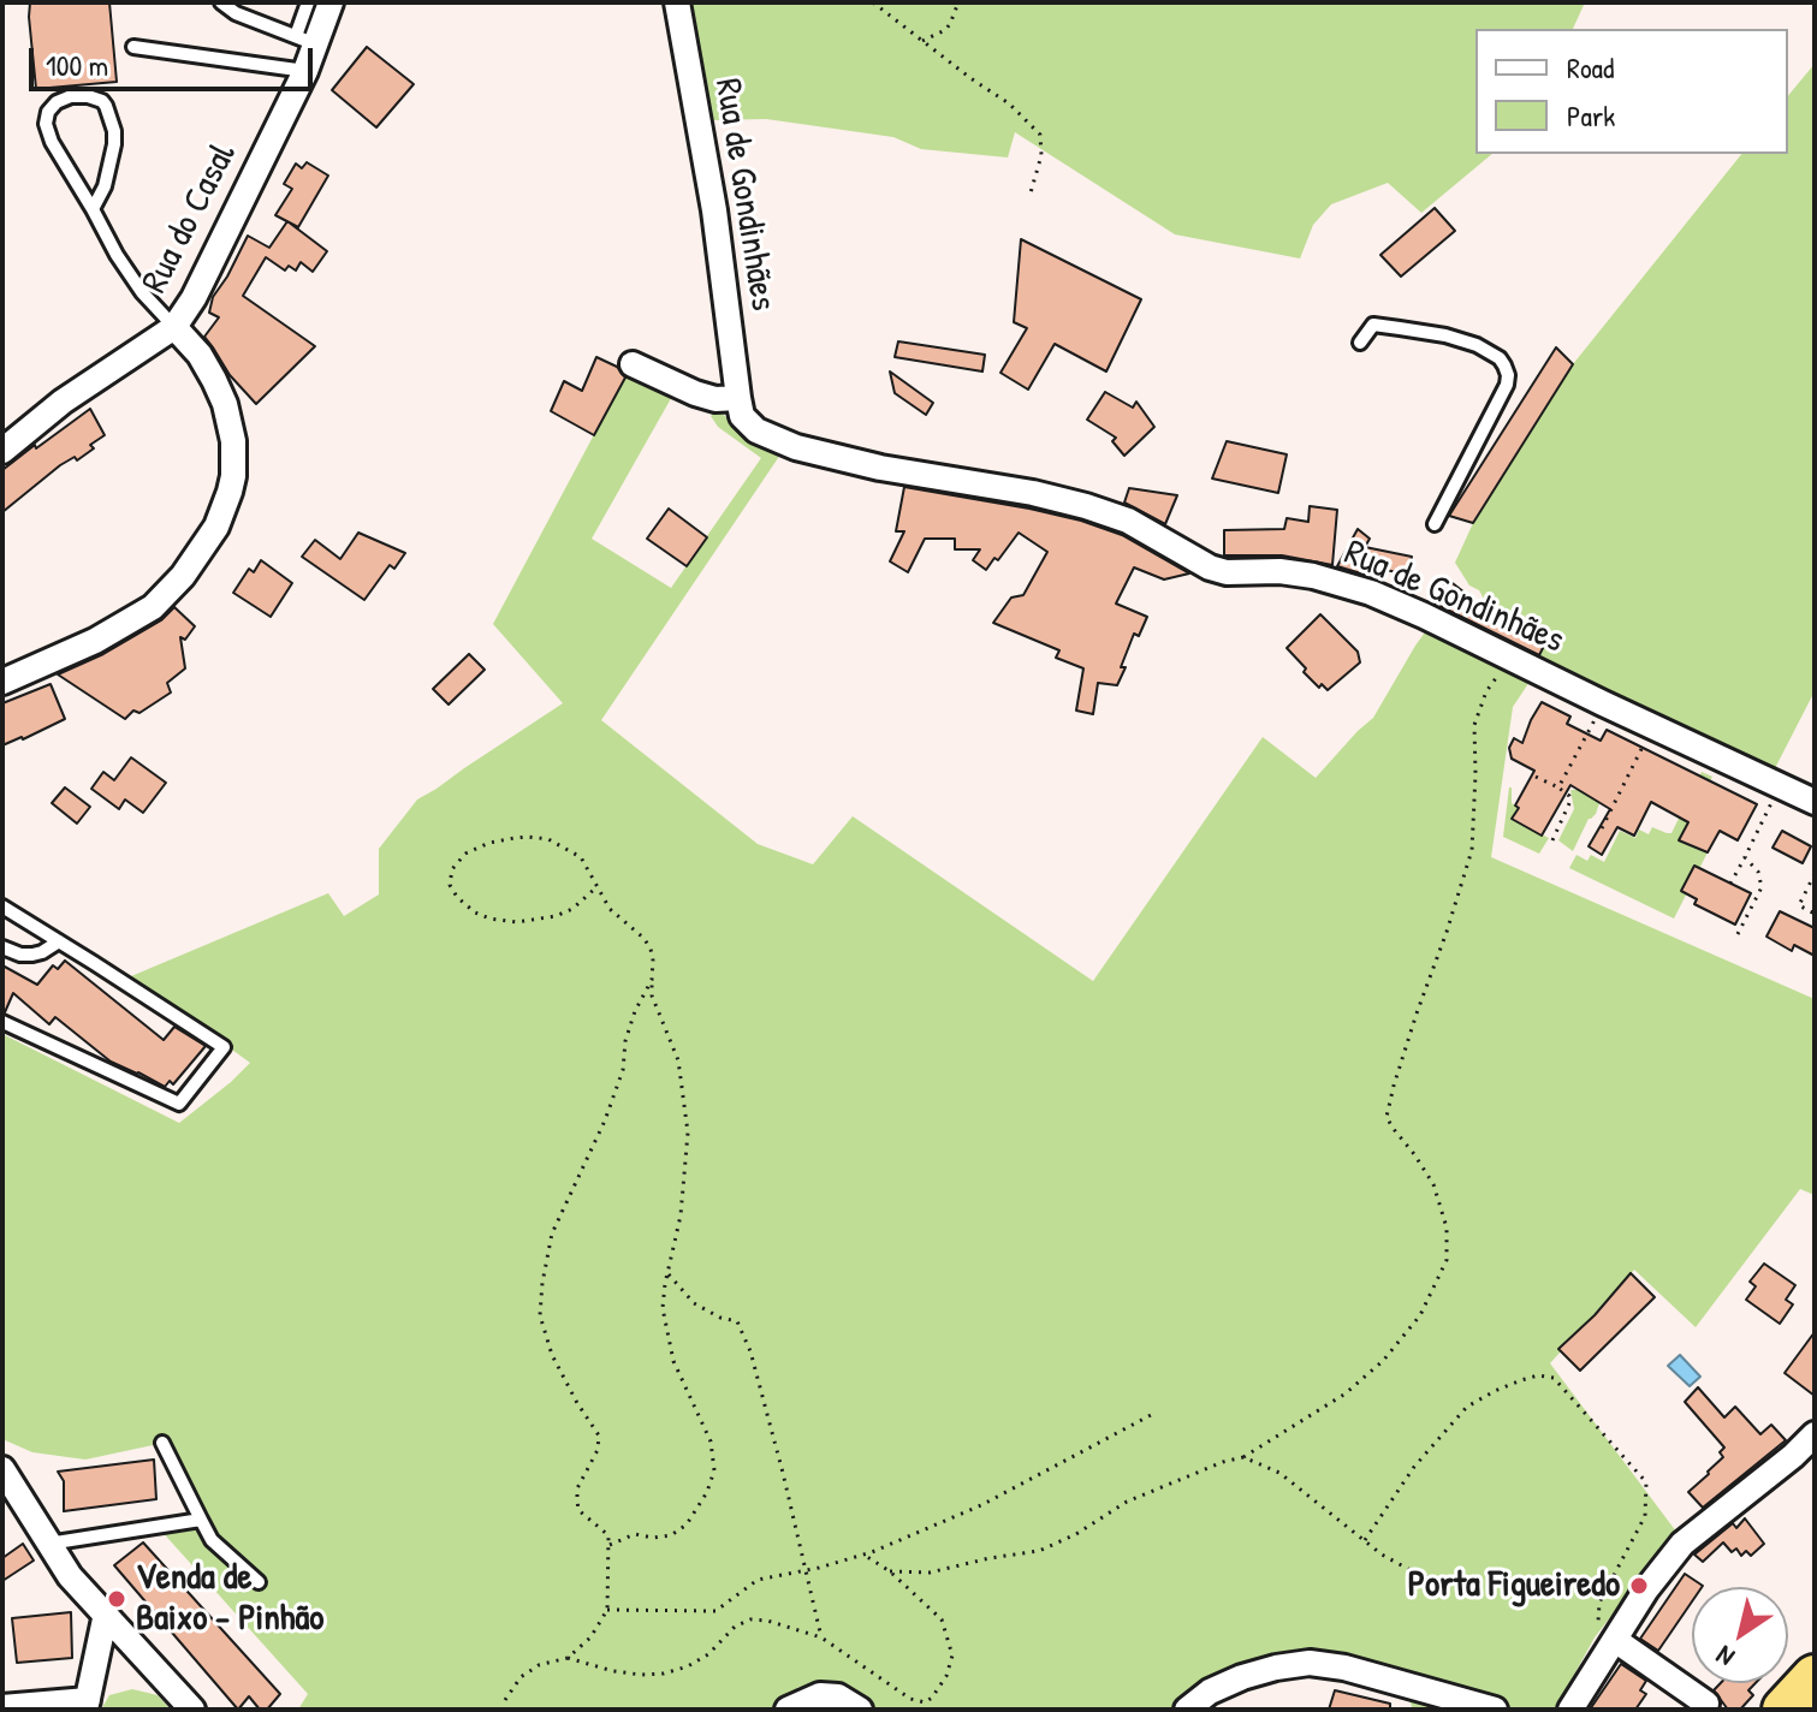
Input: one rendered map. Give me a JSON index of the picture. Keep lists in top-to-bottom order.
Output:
{
  "streets": {
    "street": ["Rua de Gondinhães", "Rua do Casal"]
  },
  "places": ["Porta Figueiredo", "Venda de Baixo - Pinhão"],
  "legend": ["Road", "Park"],
  "scale_bar": "100 m",
  "north": "bottom left"
}
